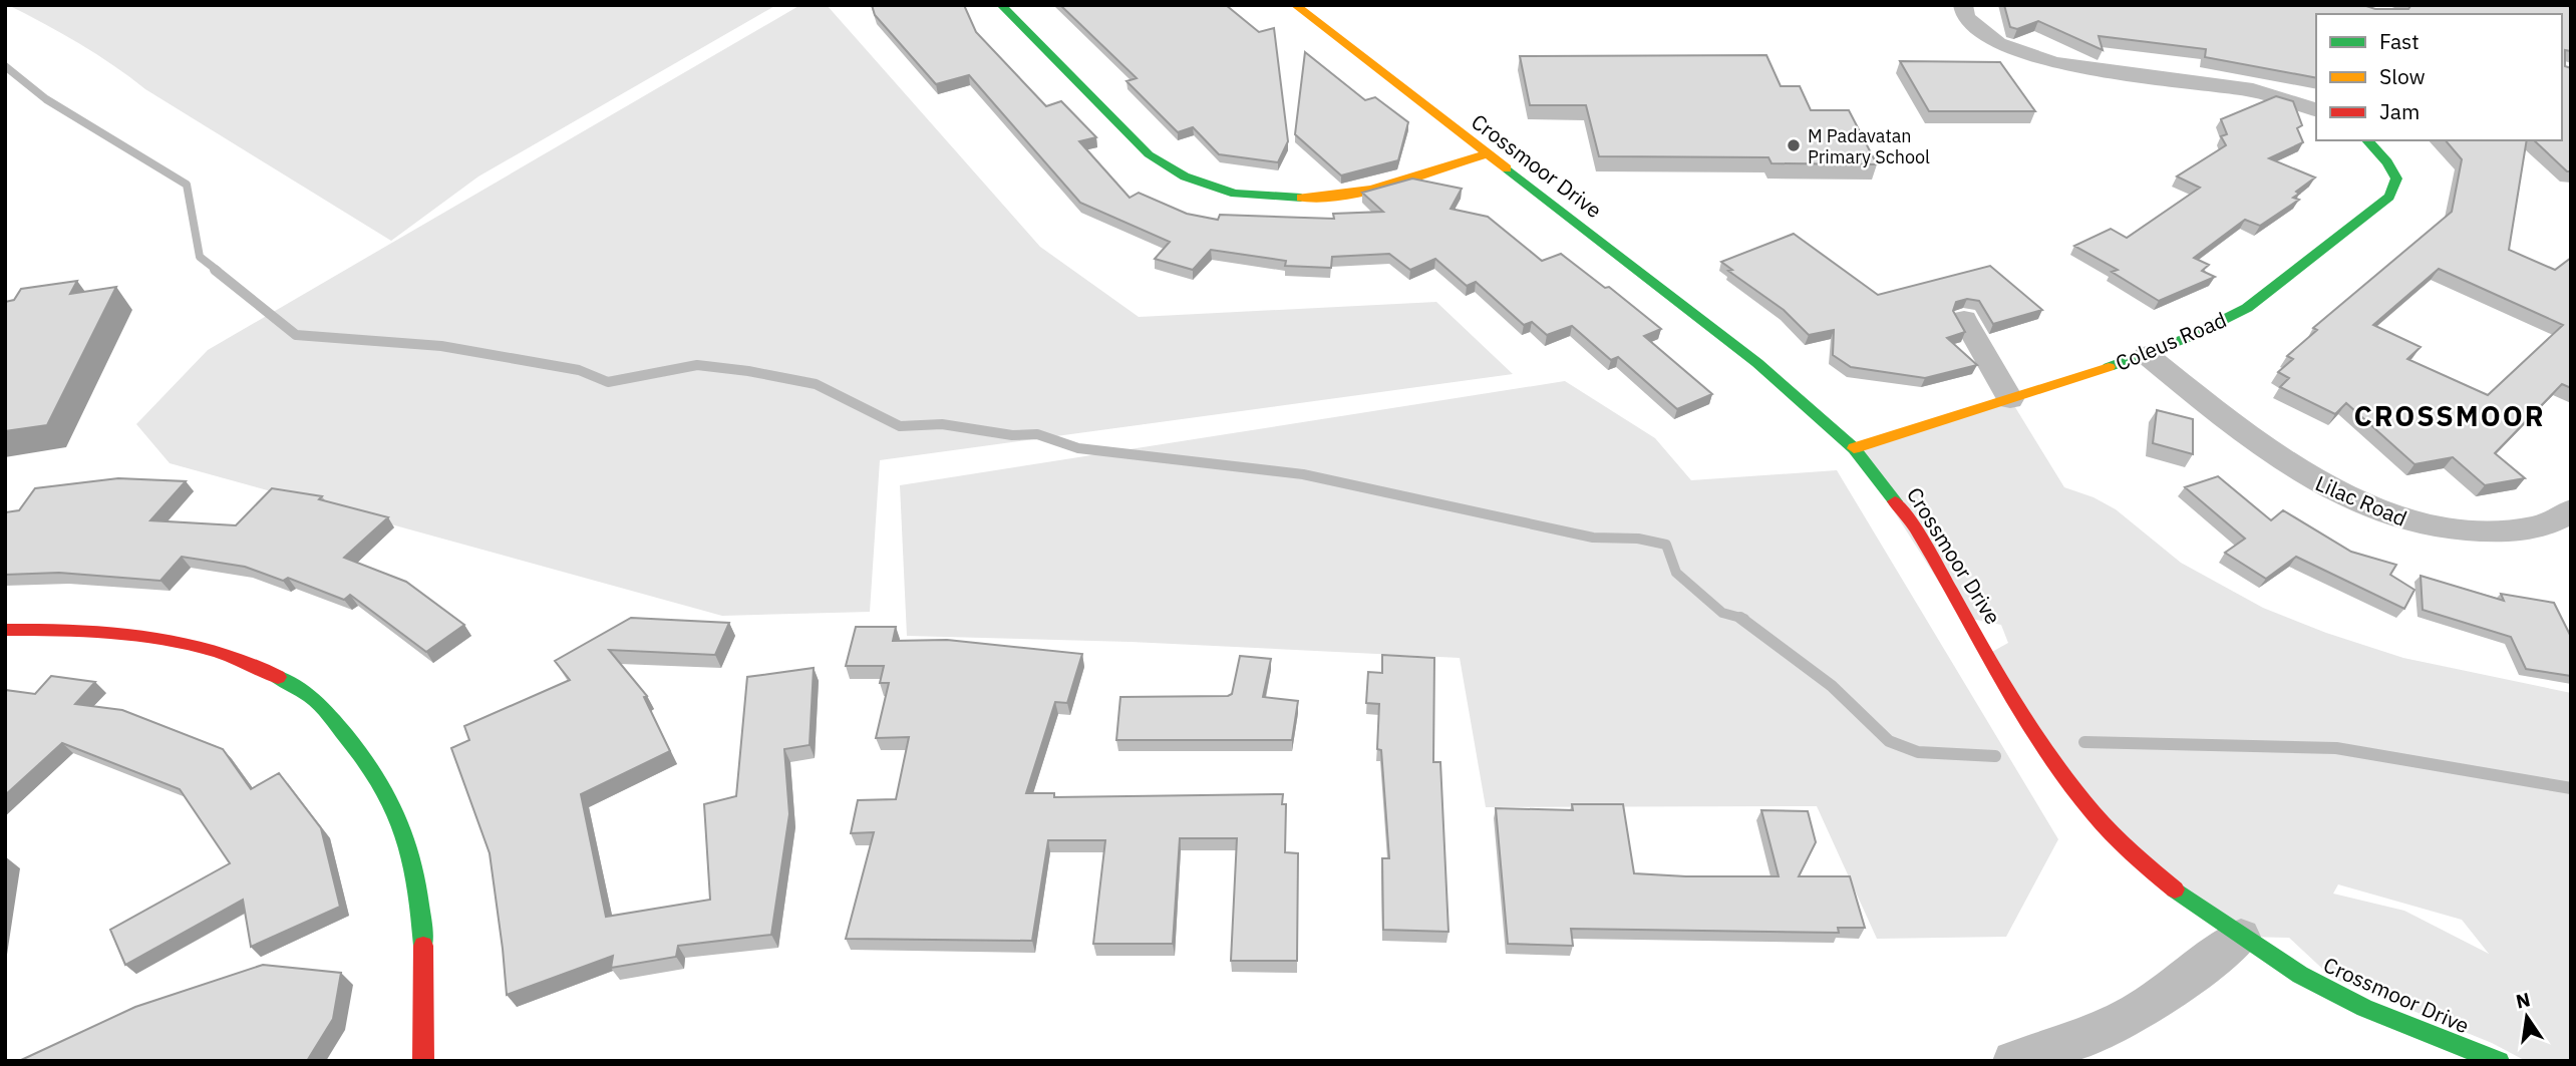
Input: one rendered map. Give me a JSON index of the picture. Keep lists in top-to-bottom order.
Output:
{
  "streets": {
    "street": ["Crossmoor Drive", "Coleus Road", "Lilac Road"]
  },
  "crossings": [
    ["Crossmoor Drive", "Coleus Road"],
    ["Coleus Road", "Lilac Road"]
  ],
  "districts": ["CROSSMOOR"],
  "places": ["M Padavatan Primary School"],
  "legend": ["Fast", "Slow", "Jam"],
  "north": "top"
}
